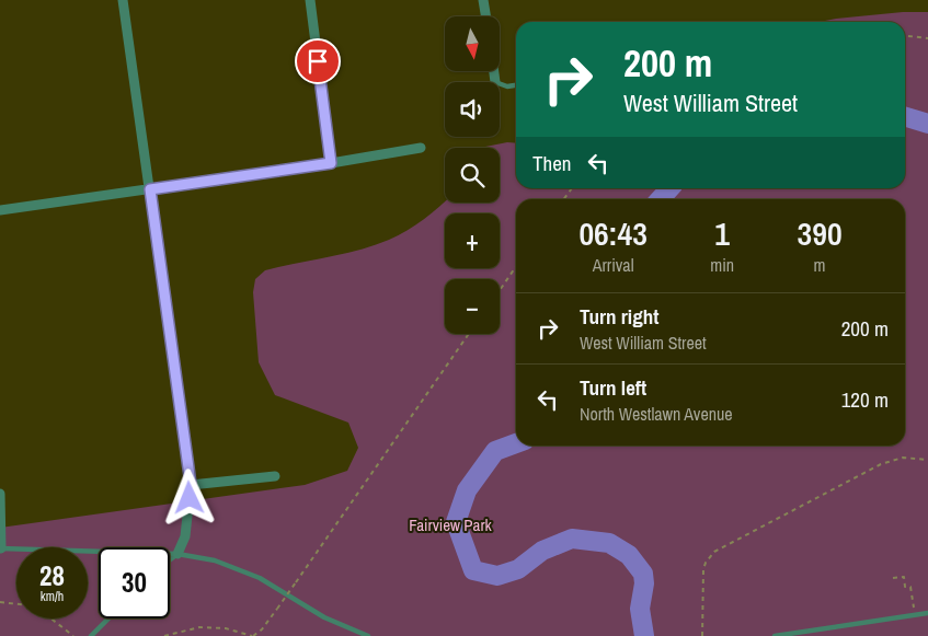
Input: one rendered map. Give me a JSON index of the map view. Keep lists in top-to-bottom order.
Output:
{
  "parks": ["Fairview Park"],
  "north": "bottom",
  "page": {
    "map_buttons": ["+", "−"],
    "turn": ["200 m", "West William Street"],
    "then": "Then",
    "eta": [
      "06:43",
      "Arrival",
      "1",
      "min",
      "390",
      "m"
    ],
    "list": [
      {
        "name": "Turn right",
        "note": "West William Street",
        "value": "200 m"
      },
      {
        "name": "Turn left",
        "note": "North Westlawn Avenue",
        "value": "120 m"
      }
    ],
    "speed": "28 km/h",
    "limit": "30"
  }
}
